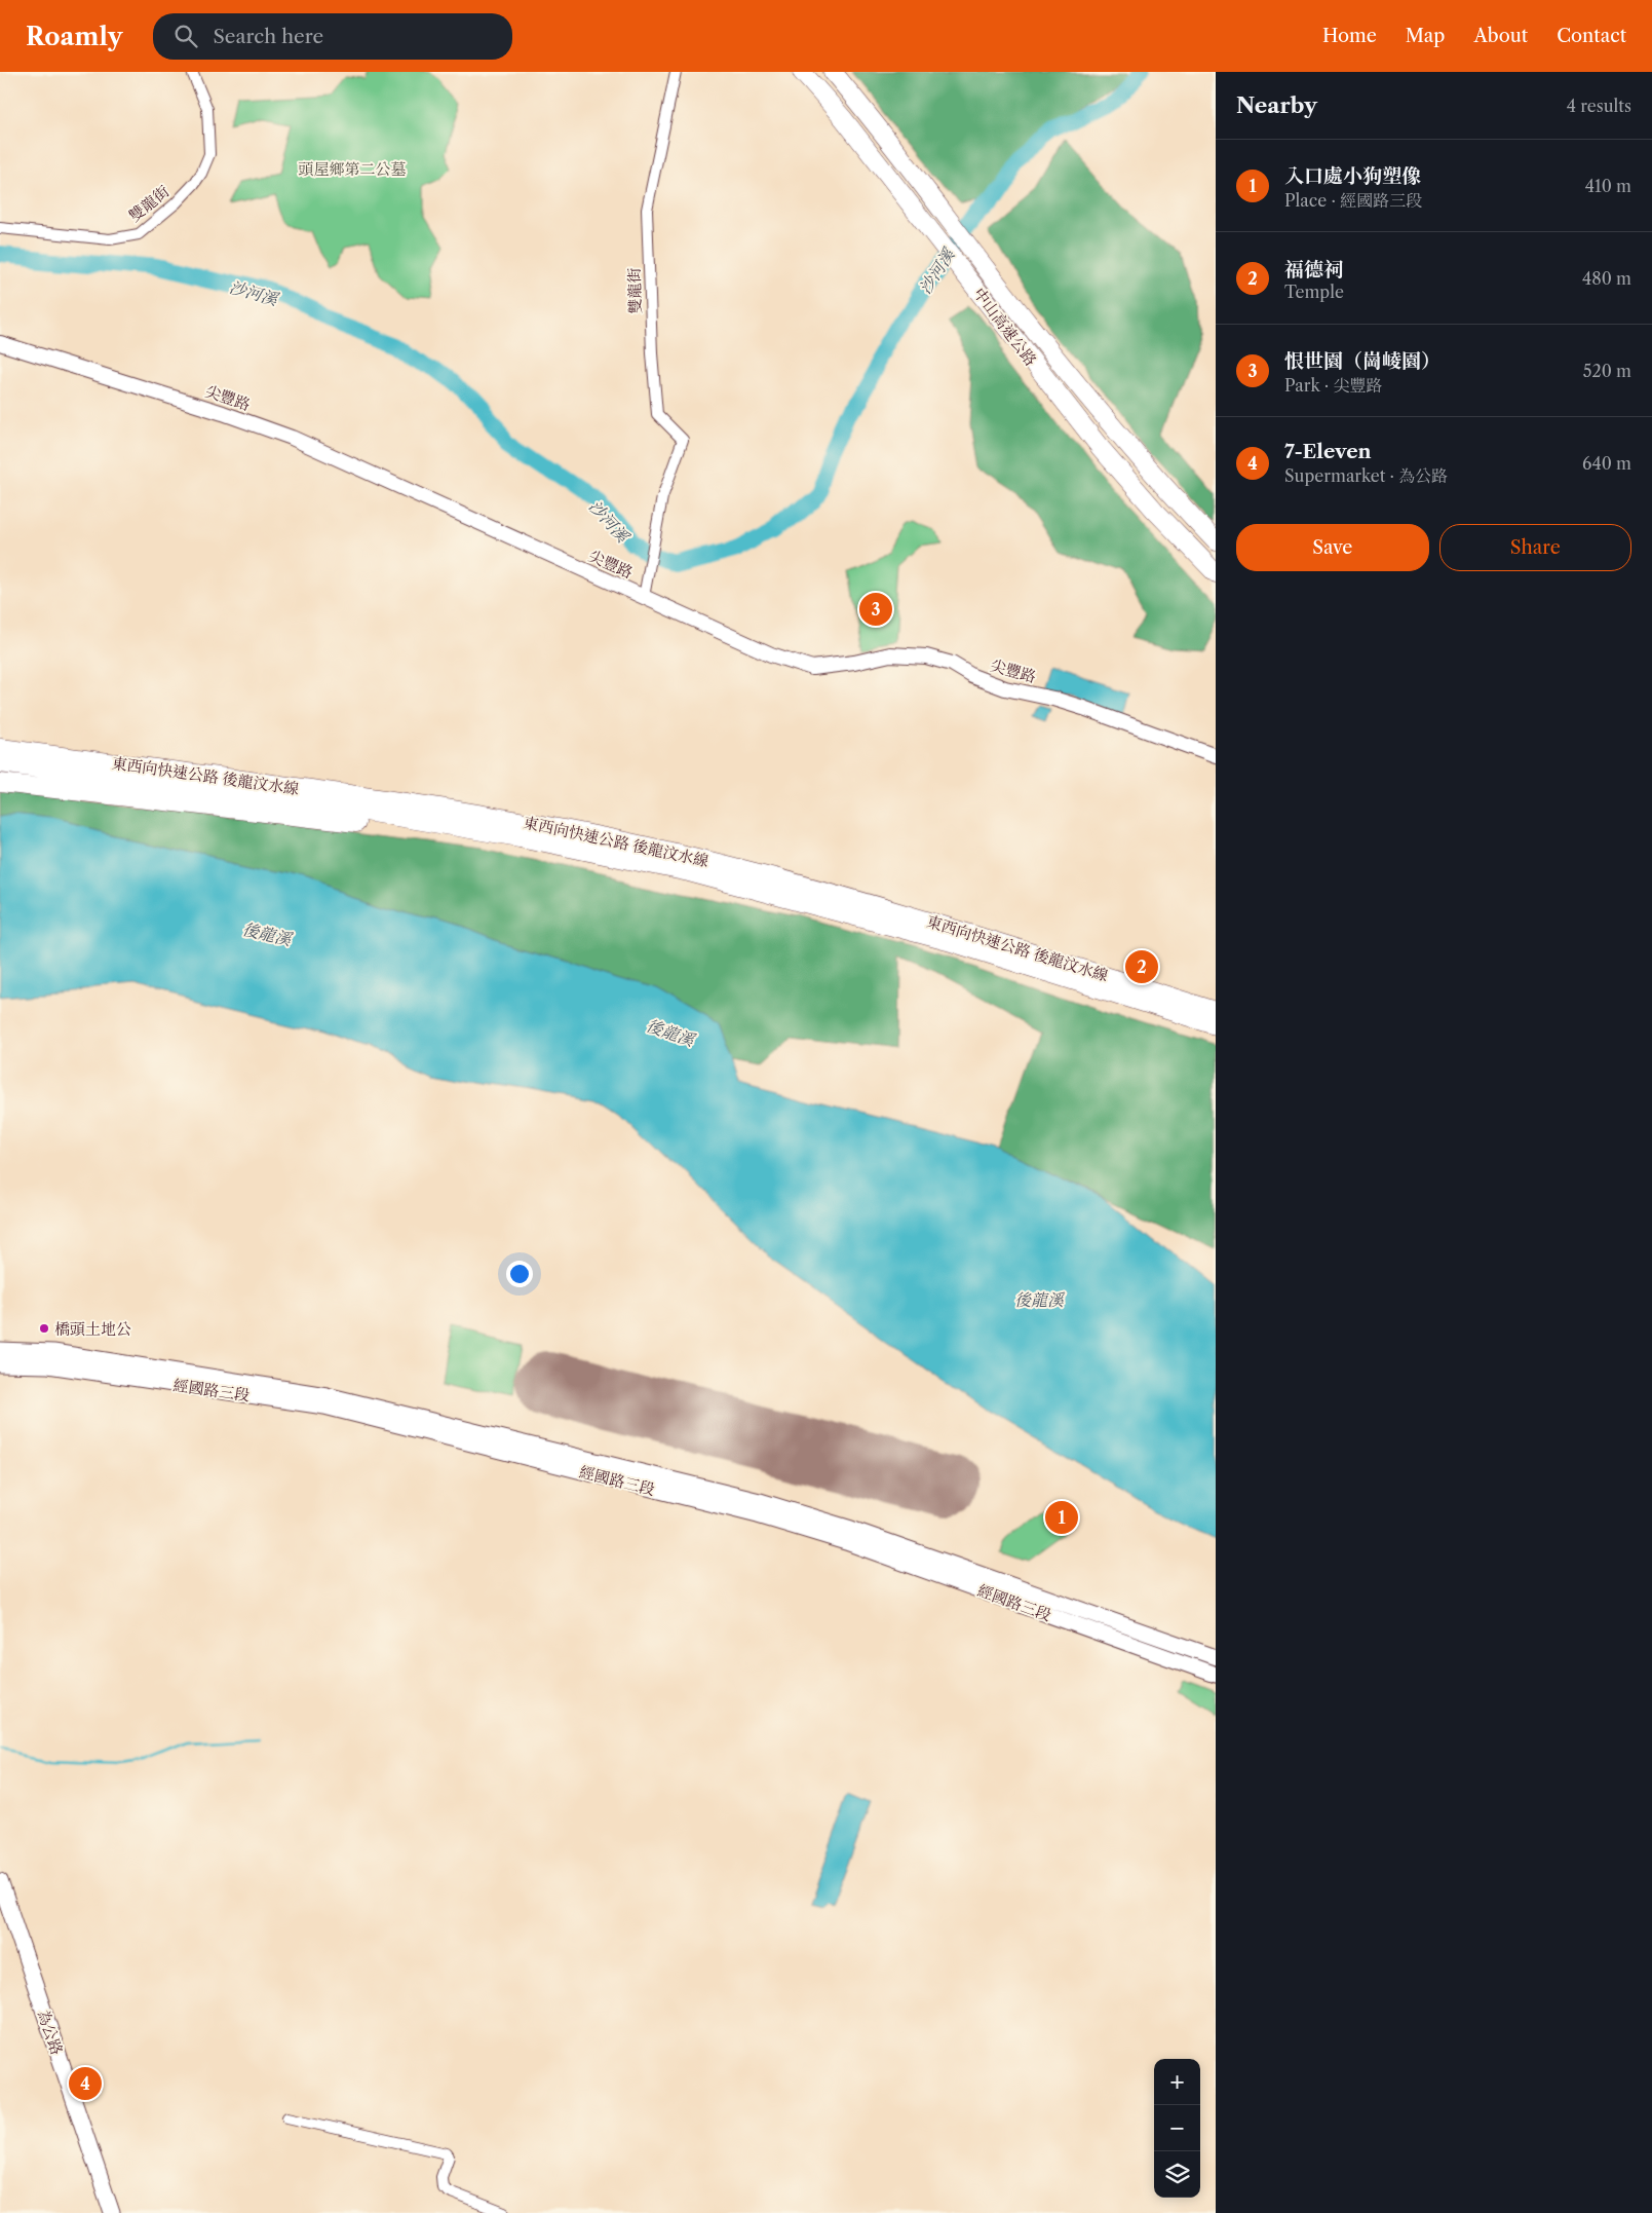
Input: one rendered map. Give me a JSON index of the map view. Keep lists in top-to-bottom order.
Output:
{
  "streets": {
    "highway": ["中山高速公路", "東西向快速公路 後龍汶水線"],
    "main road": ["經國路三段", "為公路"],
    "street": ["雙龍街", "尖豐路"]
  },
  "crossings": [
    ["雙龍街", "尖豐路"]
  ],
  "water": ["沙河溪", "後龍溪"],
  "parks": ["頭屋鄉第二公墓"],
  "places": ["橋頭土地公"],
  "page": {
    "header": "Roamly",
    "search": "Search here",
    "nav": [
      "Home",
      "Map",
      "About",
      "Contact"
    ],
    "heading": ["Nearby", "4 results"],
    "list": [
      {
        "mark": "1",
        "name": "入口處小狗塑像",
        "note": "Place · 經國路三段",
        "value": "410 m"
      },
      {
        "mark": "2",
        "name": "福德祠",
        "note": "Temple",
        "value": "480 m"
      },
      {
        "mark": "3",
        "name": "恨世園（崗崚園）",
        "note": "Park · 尖豐路",
        "value": "520 m"
      },
      {
        "mark": "4",
        "name": "7-Eleven",
        "note": "Supermarket · 為公路",
        "value": "640 m"
      }
    ],
    "buttons": ["Save", "Share"],
    "pins": [
      "3",
      "2",
      "1",
      "4"
    ],
    "map_buttons": ["+", "−"]
  }
}
